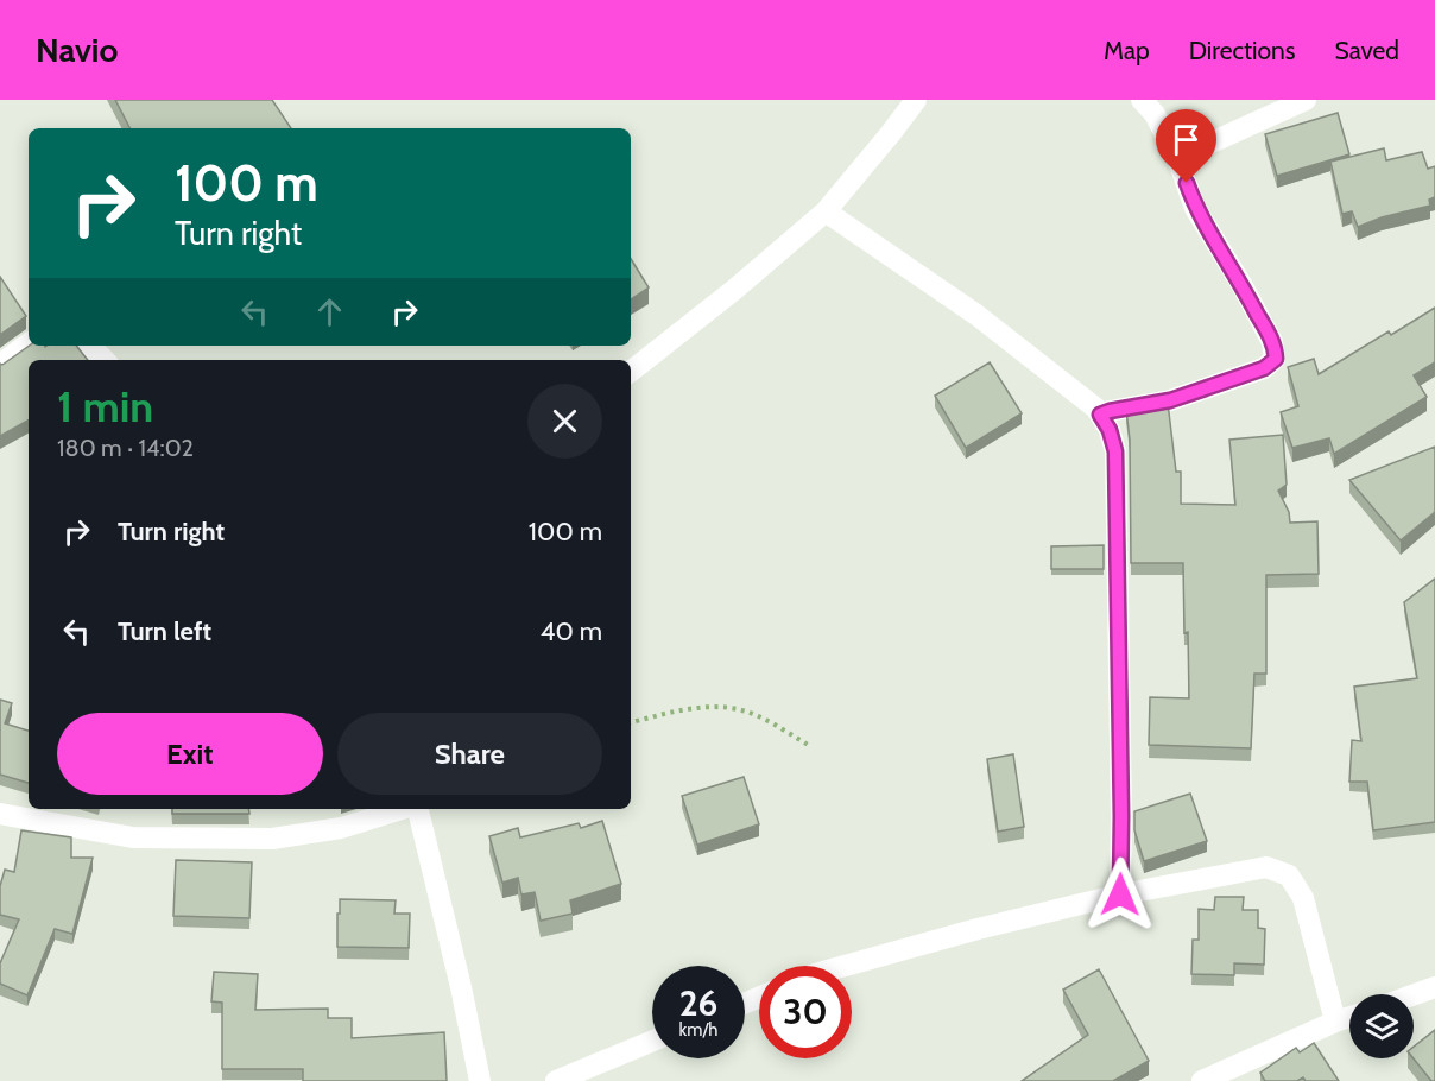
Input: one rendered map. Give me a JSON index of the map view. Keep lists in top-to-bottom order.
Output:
{
  "page": {
    "header": "Navio",
    "nav": ["Map", "Directions", "Saved"],
    "turn": ["100 m", "Turn right"],
    "heading": ["1 min", "180 m · 14:02"],
    "list": [
      {
        "name": "Turn right",
        "value": "100 m"
      },
      {
        "name": "Turn left",
        "value": "40 m"
      }
    ],
    "buttons": ["Exit", "Share"],
    "speed": "26 km/h",
    "limit": "30"
  }
}
